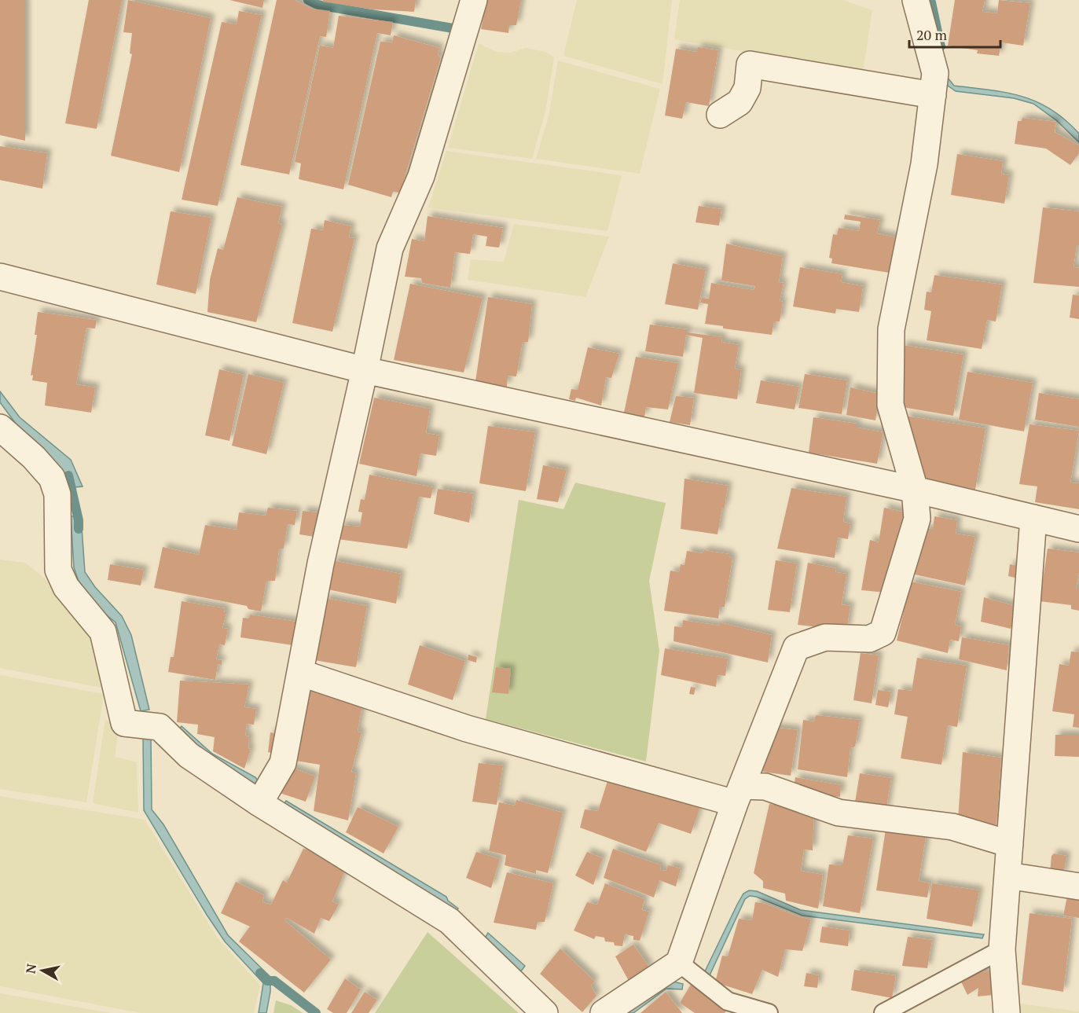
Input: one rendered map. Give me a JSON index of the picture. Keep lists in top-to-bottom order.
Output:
{
  "scale_bar": "20 m",
  "north": "left"
}
